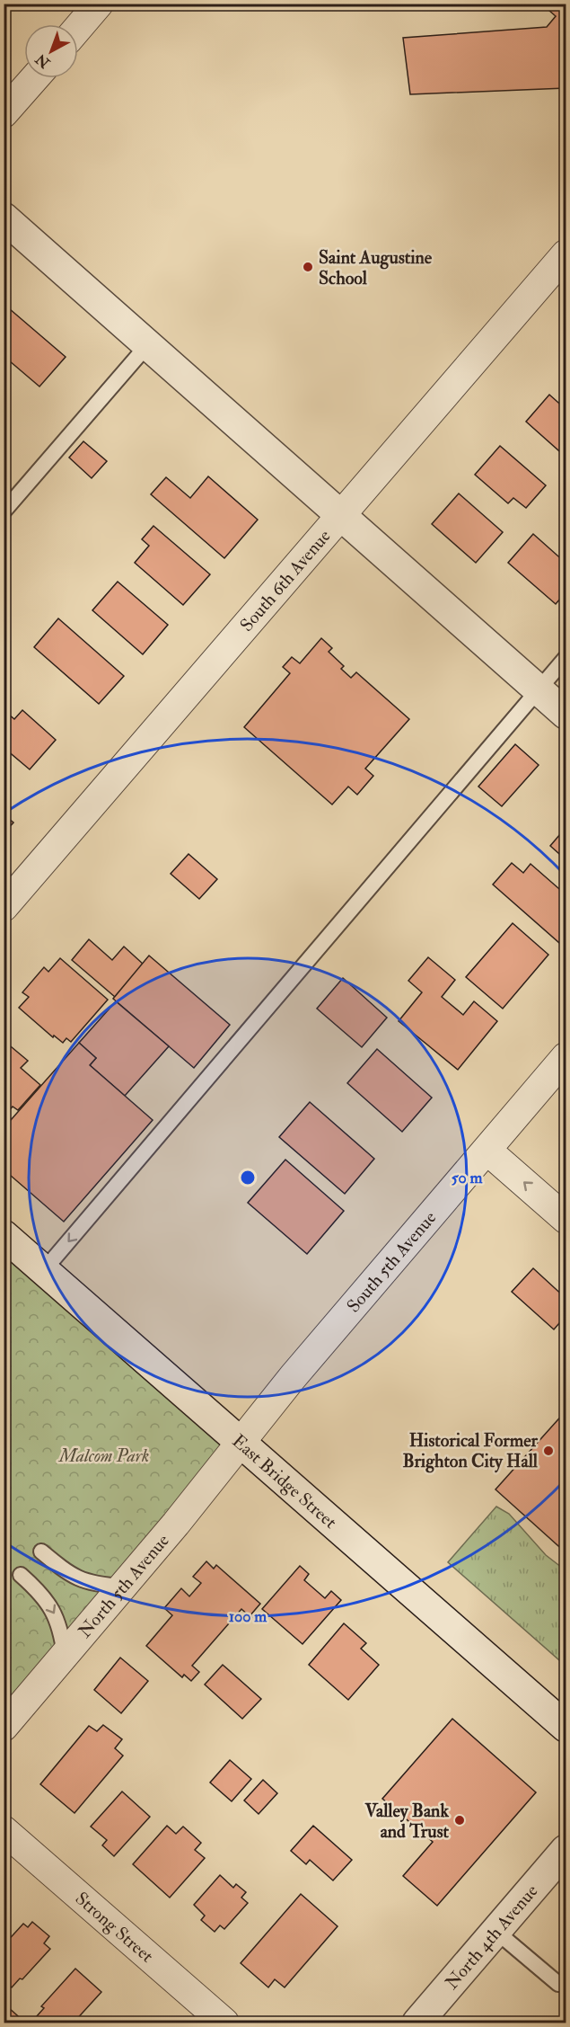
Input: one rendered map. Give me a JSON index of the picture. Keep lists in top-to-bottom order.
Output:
{
  "streets": {
    "street": [
      "South 6th Avenue",
      "South 5th Avenue",
      "East Bridge Street",
      "North 5th Avenue",
      "Strong Street",
      "North 4th Avenue"
    ]
  },
  "crossings": [
    ["South 5th Avenue", "East Bridge Street"],
    ["South 5th Avenue", "North 5th Avenue"],
    ["East Bridge Street", "North 5th Avenue"]
  ],
  "parks": ["Malcom Park"],
  "places": ["Saint Augustine School", "Historical Former Brighton City Hall", "Valley Bank and Trust"],
  "north": "bottom left",
  "rings": ["50 m", "100 m"]
}
